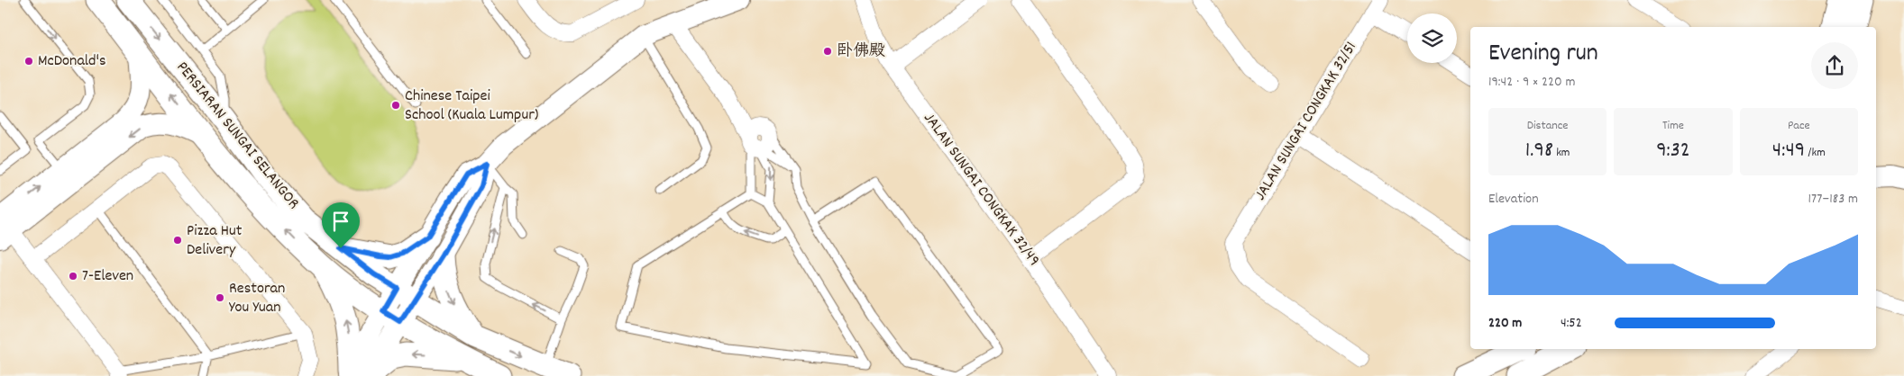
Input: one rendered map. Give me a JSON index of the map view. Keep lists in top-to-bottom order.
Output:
{
  "streets": {
    "main road": ["PERSIARAN SUNGAI SELANGOR"],
    "street": ["JALAN SUNGAI CONGKAK 32/51", "JALAN SUNGAI CONGKAK 32/49"]
  },
  "places": [
    "卧佛殿",
    "McDonald's",
    "Chinese Taipei School (Kuala Lumpur)",
    "Pizza Hut Delivery",
    "7-Eleven",
    "Restoran You Yuan"
  ],
  "page": {
    "heading": ["Evening run", "19:42 · 9 × 220 m"],
    "stats": [
      ["Distance", "1.98 km"],
      ["Time", "9:32"],
      ["Pace", "4:49 /km"]
    ],
    "chart": ["Elevation", "177–183 m"],
    "list": [
      {
        "name": "220 m",
        "note": "4:52"
      }
    ]
  }
}
